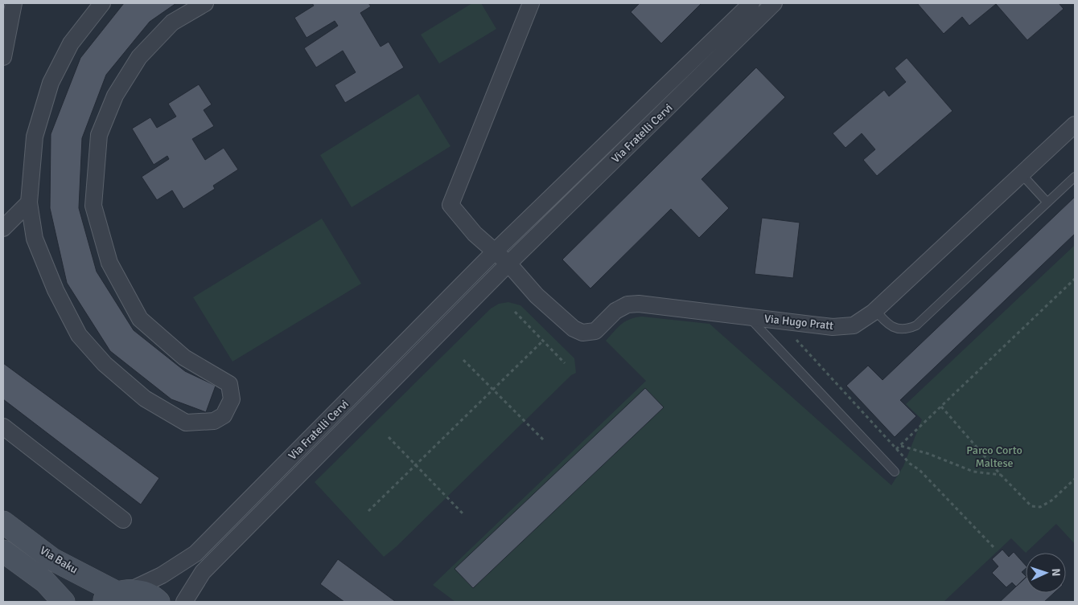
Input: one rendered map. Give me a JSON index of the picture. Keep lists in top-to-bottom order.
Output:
{
  "streets": {
    "main road": ["Via Baku"],
    "street": ["Via Fratelli Cervi", "Via Hugo Pratt"]
  },
  "crossings": [
    ["Via Fratelli Cervi", "Via Hugo Pratt"],
    ["Via Fratelli Cervi", "Via Baku"]
  ],
  "parks": ["Parco Corto Maltese"],
  "north": "right"
}
